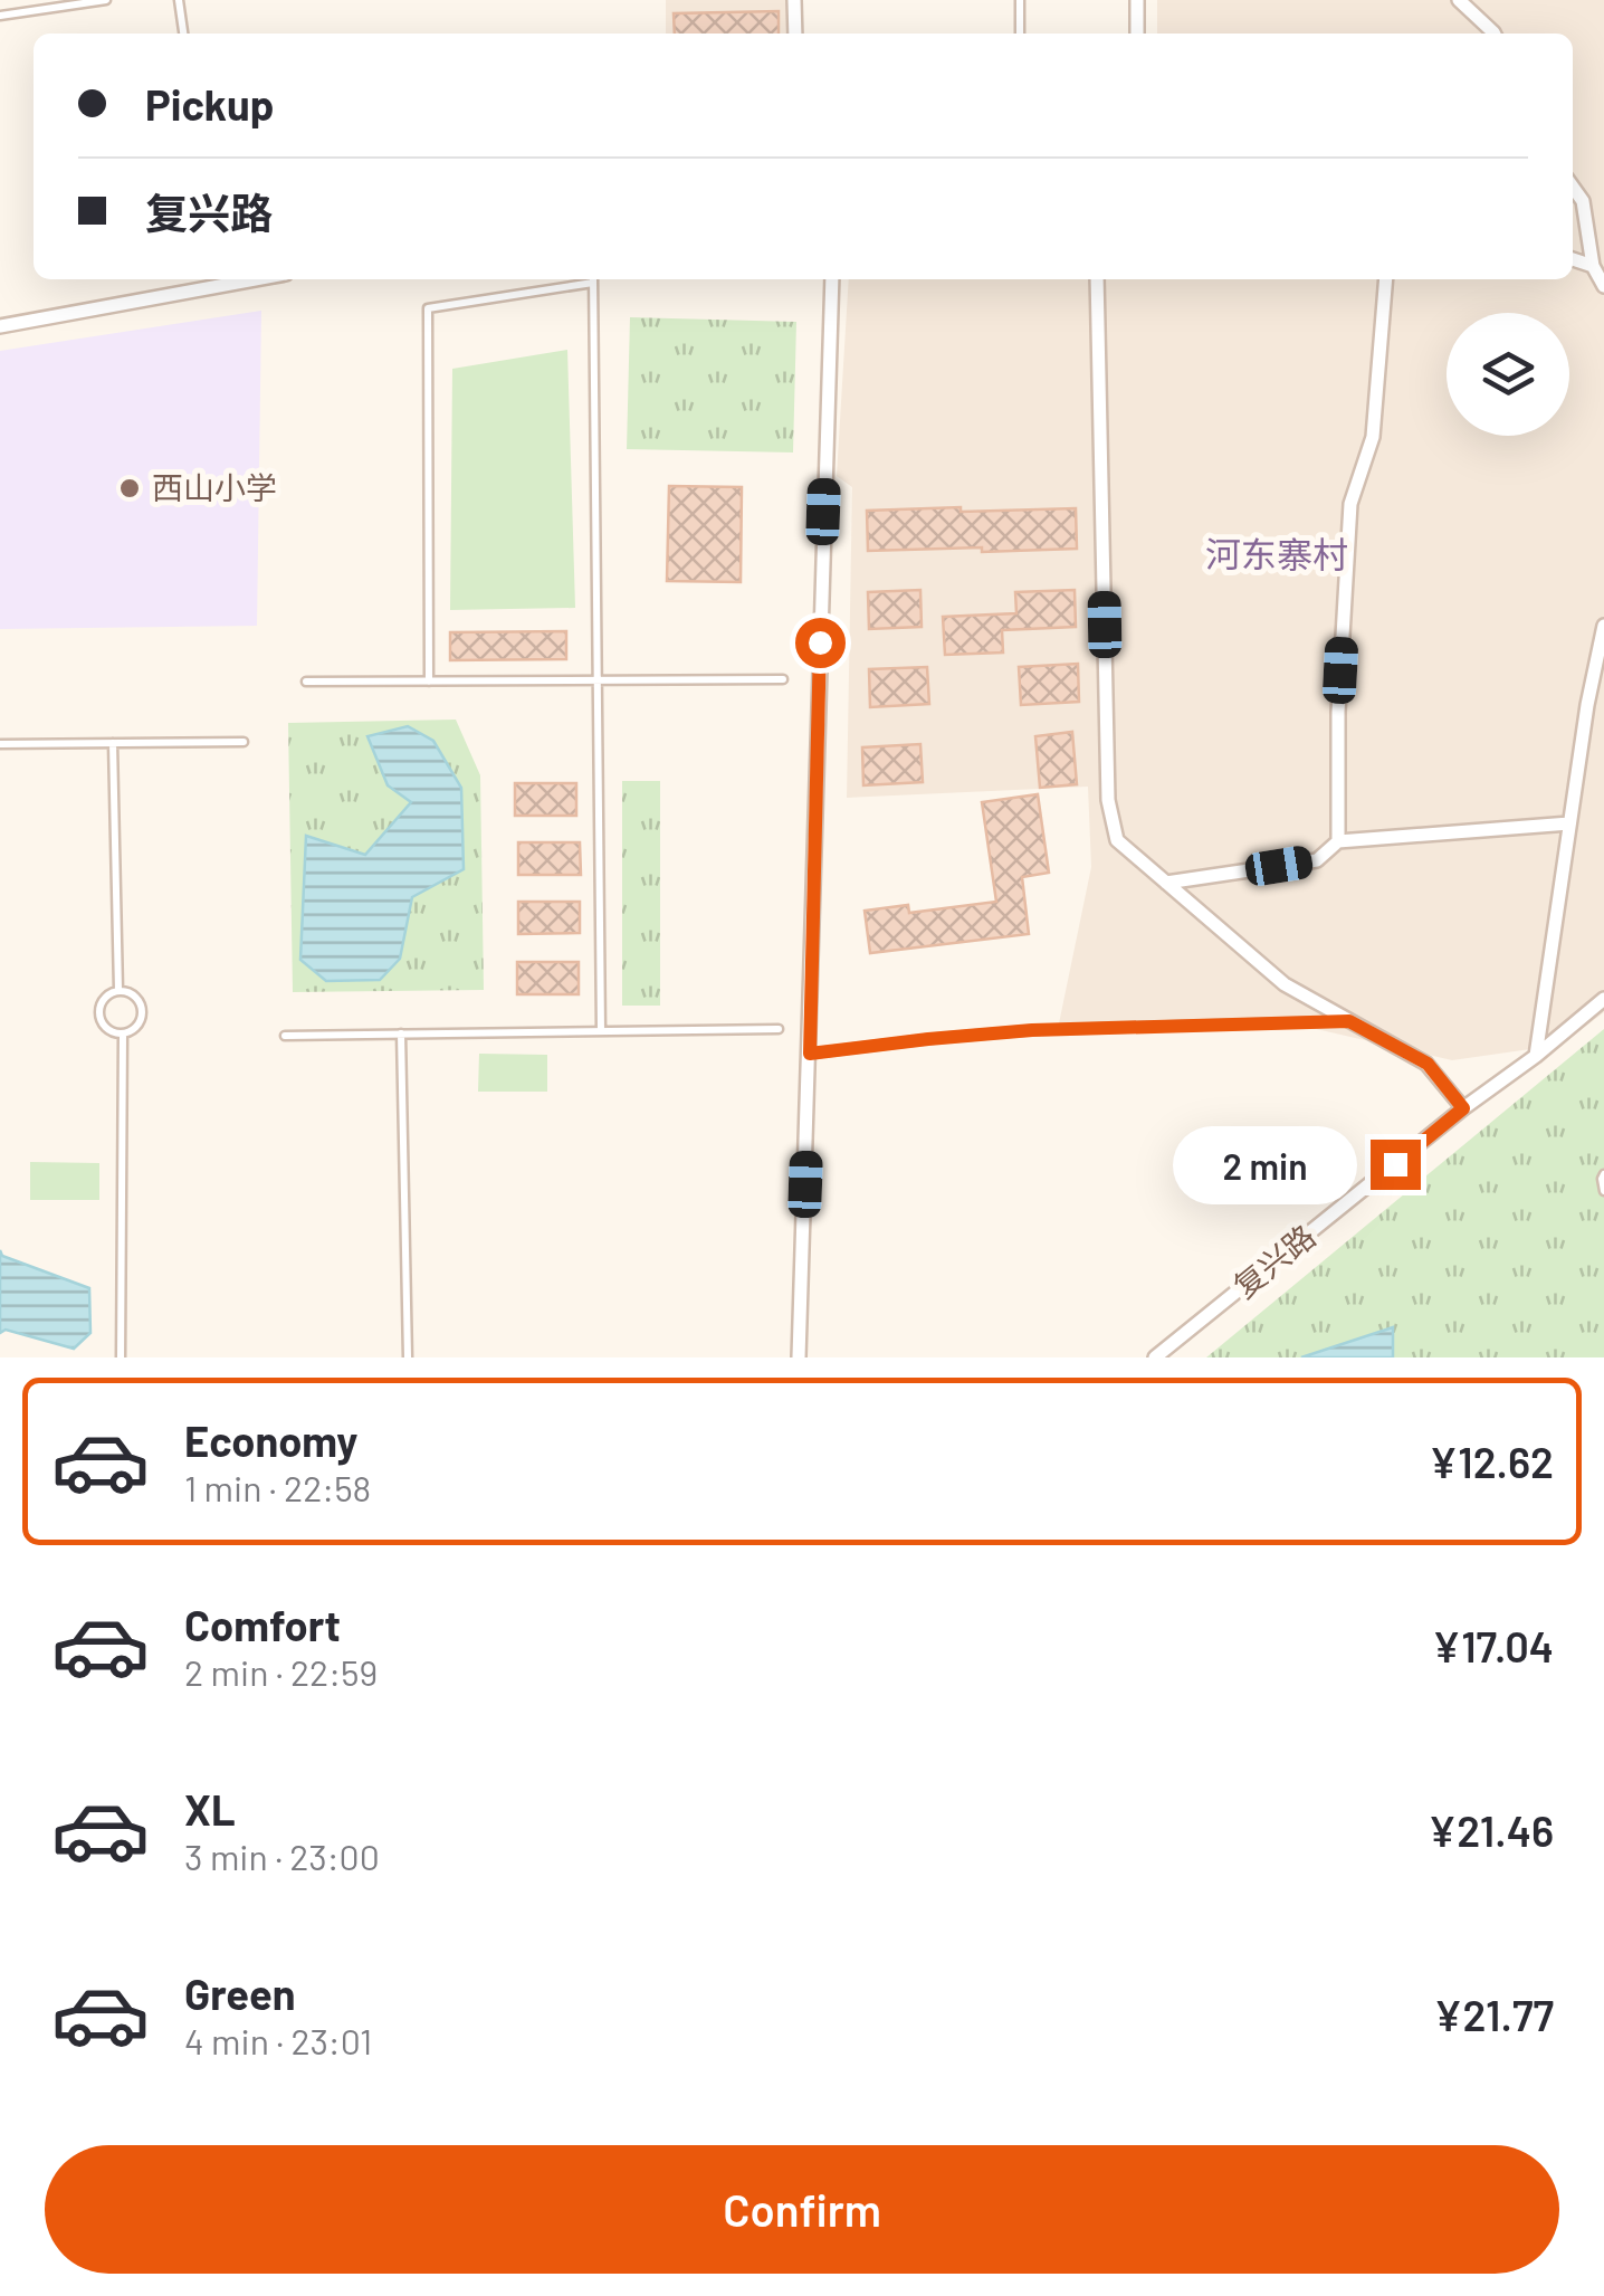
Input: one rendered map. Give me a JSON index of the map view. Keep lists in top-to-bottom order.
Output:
{
  "streets": {
    "street": ["复兴路"]
  },
  "districts": ["河东寨村"],
  "places": ["西山小学"],
  "page": {
    "banner": ["Pickup", "复兴路"],
    "bubble": "2 min",
    "list": [
      {
        "name": "Economy",
        "note": "1 min · 22:58",
        "value": "¥12.62"
      },
      {
        "name": "Comfort",
        "note": "2 min · 22:59",
        "value": "¥17.04"
      },
      {
        "name": "XL",
        "note": "3 min · 23:00",
        "value": "¥21.46"
      },
      {
        "name": "Green",
        "note": "4 min · 23:01",
        "value": "¥21.77"
      }
    ],
    "buttons": "Confirm"
  }
}
